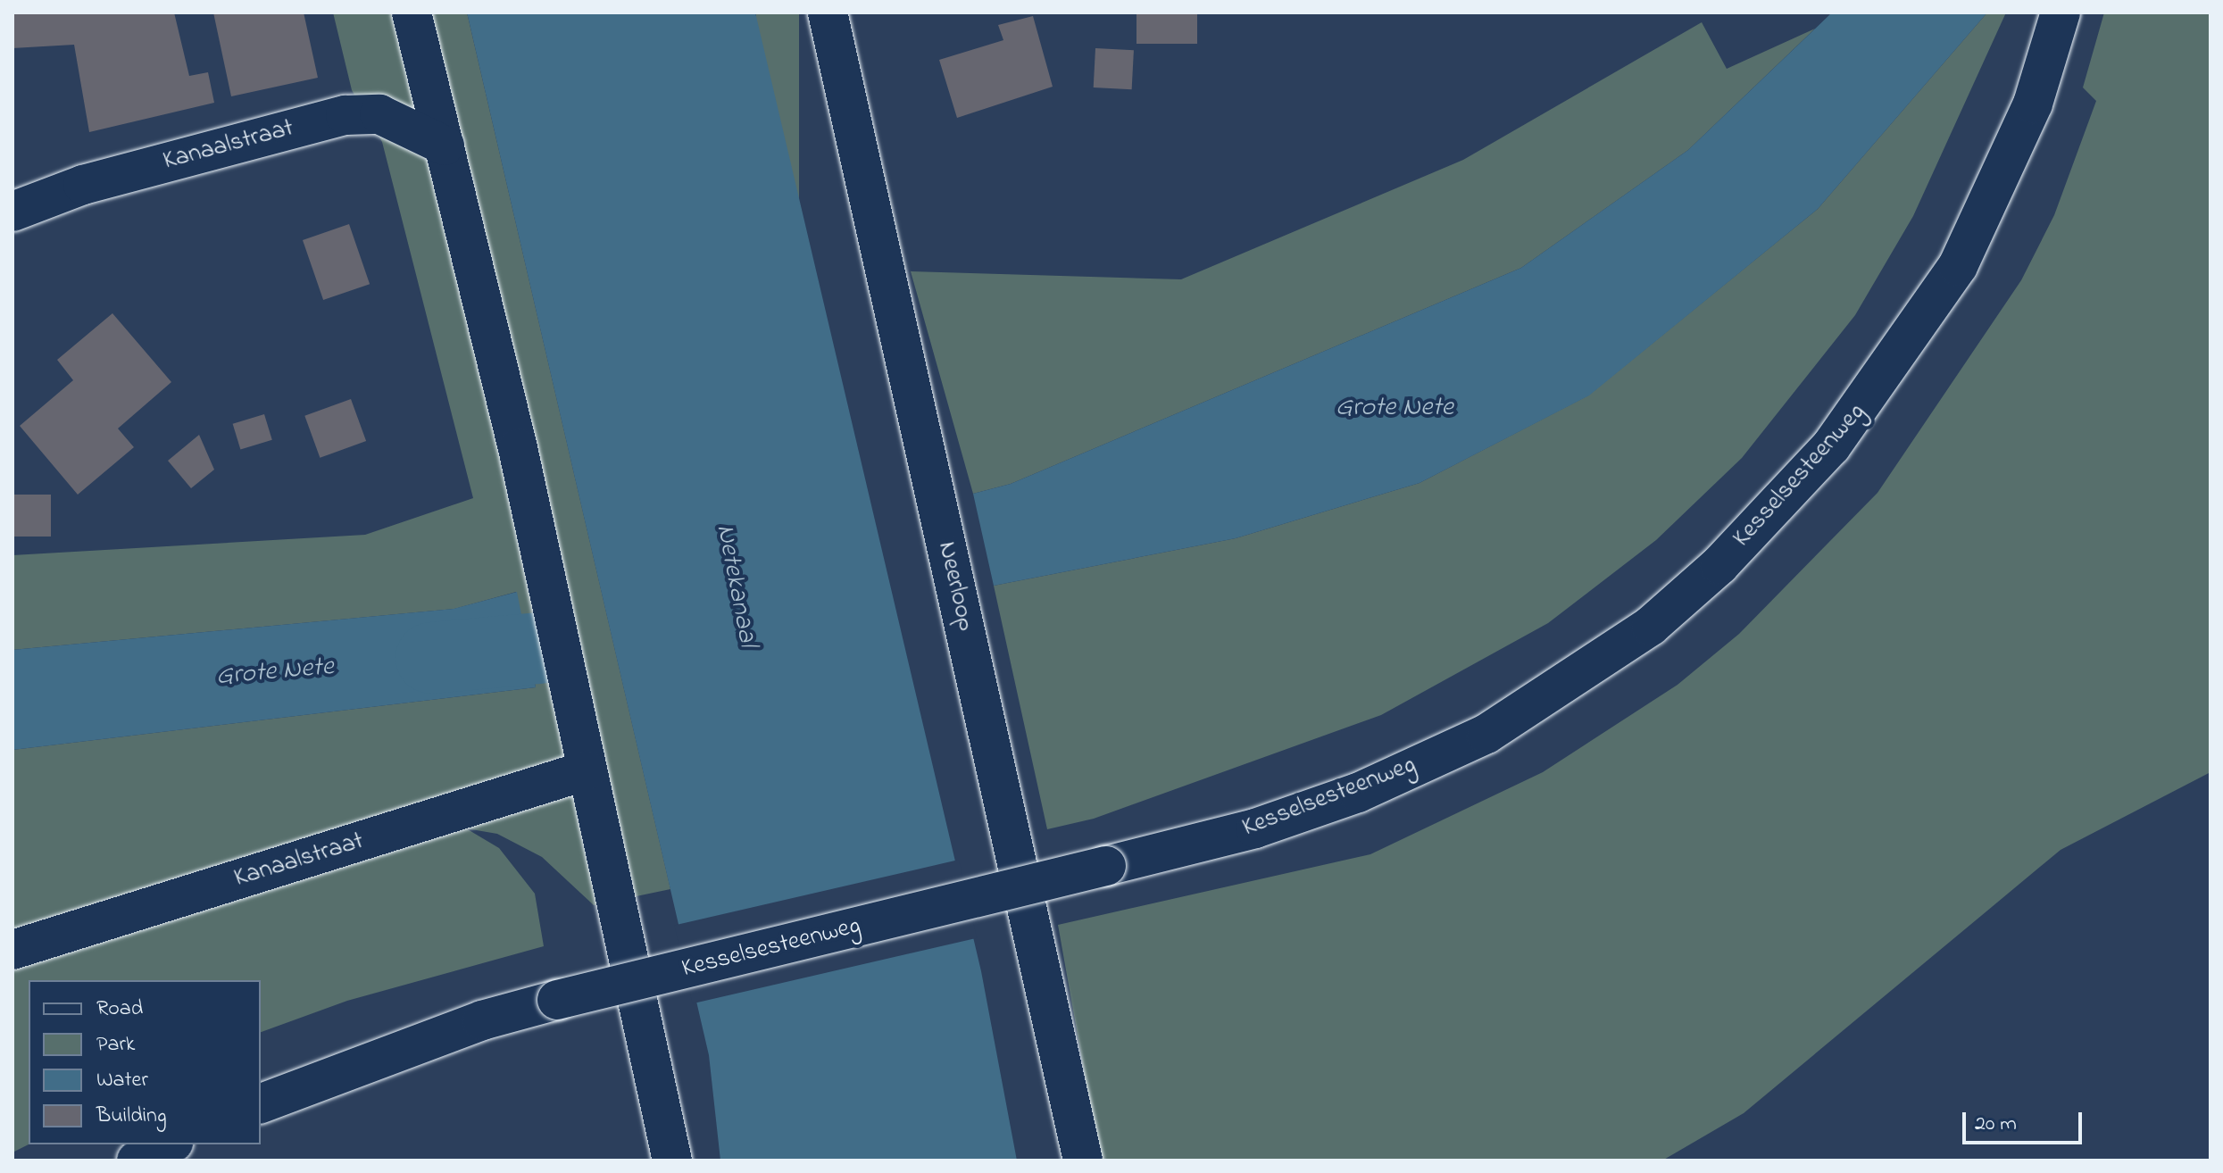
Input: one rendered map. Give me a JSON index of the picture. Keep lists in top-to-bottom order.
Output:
{
  "streets": {
    "main road": ["Kanaalstraat", "Kesselsesteenweg", "Neerloop"]
  },
  "water": ["Grote Nete", "Netekanaal"],
  "legend": [
    "Road",
    "Park",
    "Water",
    "Building"
  ],
  "scale_bar": "20 m"
}
